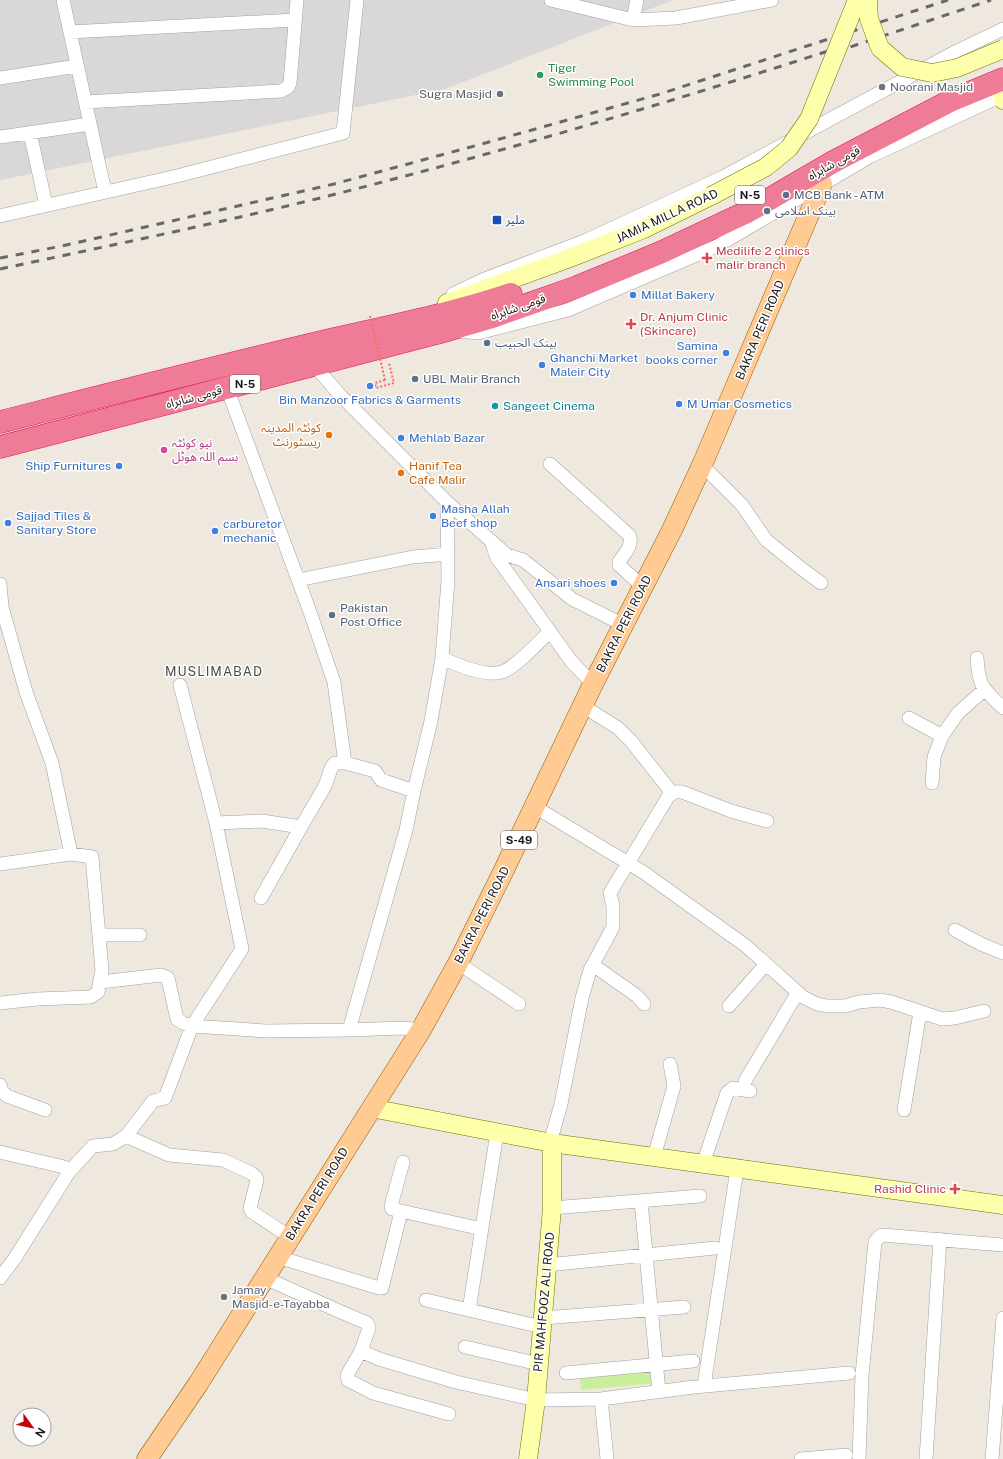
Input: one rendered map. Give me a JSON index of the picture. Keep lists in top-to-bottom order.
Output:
{
  "streets": {
    "highway": ["قومی شاہراہ", "N-5"],
    "main road": ["BAKRA PERI ROAD", "S-49"],
    "street": ["JAMIA MILLA ROAD", "PIR MAHFOOZ ALI ROAD"]
  },
  "crossings": [
    ["قومی شاہراہ", "JAMIA MILLA ROAD"]
  ],
  "districts": ["MUSLIMABAD"],
  "places": {
    "other": [
      "Tiger Swimming Pool",
      "Noorani Masjid",
      "Sugra Masjid",
      "MCB Bank - ATM",
      "بینک اسلامی",
      "Millat Bakery",
      "بينک الحبيب",
      "Samina books corner",
      "Ghanchi Market Maleir City",
      "UBL Malir Branch",
      "Bin Manzoor Fabrics & Garments",
      "M Umar Cosmetics",
      "Sangeet Cinema",
      "کوئٹہ المدینہ ریسٹورنٹ",
      "Mehlab Bazar",
      "نیو کوئٹہ بسم اللہ ھوٹل",
      "Ship Furnitures",
      "Hanif Tea Cafe Malir",
      "Masha Allah Beef shop",
      "Sajjad Tiles & Sanitary Store",
      "carburetor mechanic",
      "Ansari shoes",
      "Pakistan Post Office",
      "Jamay Masjid-e-Tayabba"
    ],
    "transit": ["ملیر"],
    "health": ["Medilife 2 clinics malir branch", "Dr. Anjum Clinic (Skincare)", "Rashid Clinic"]
  },
  "north": "bottom right"
}
